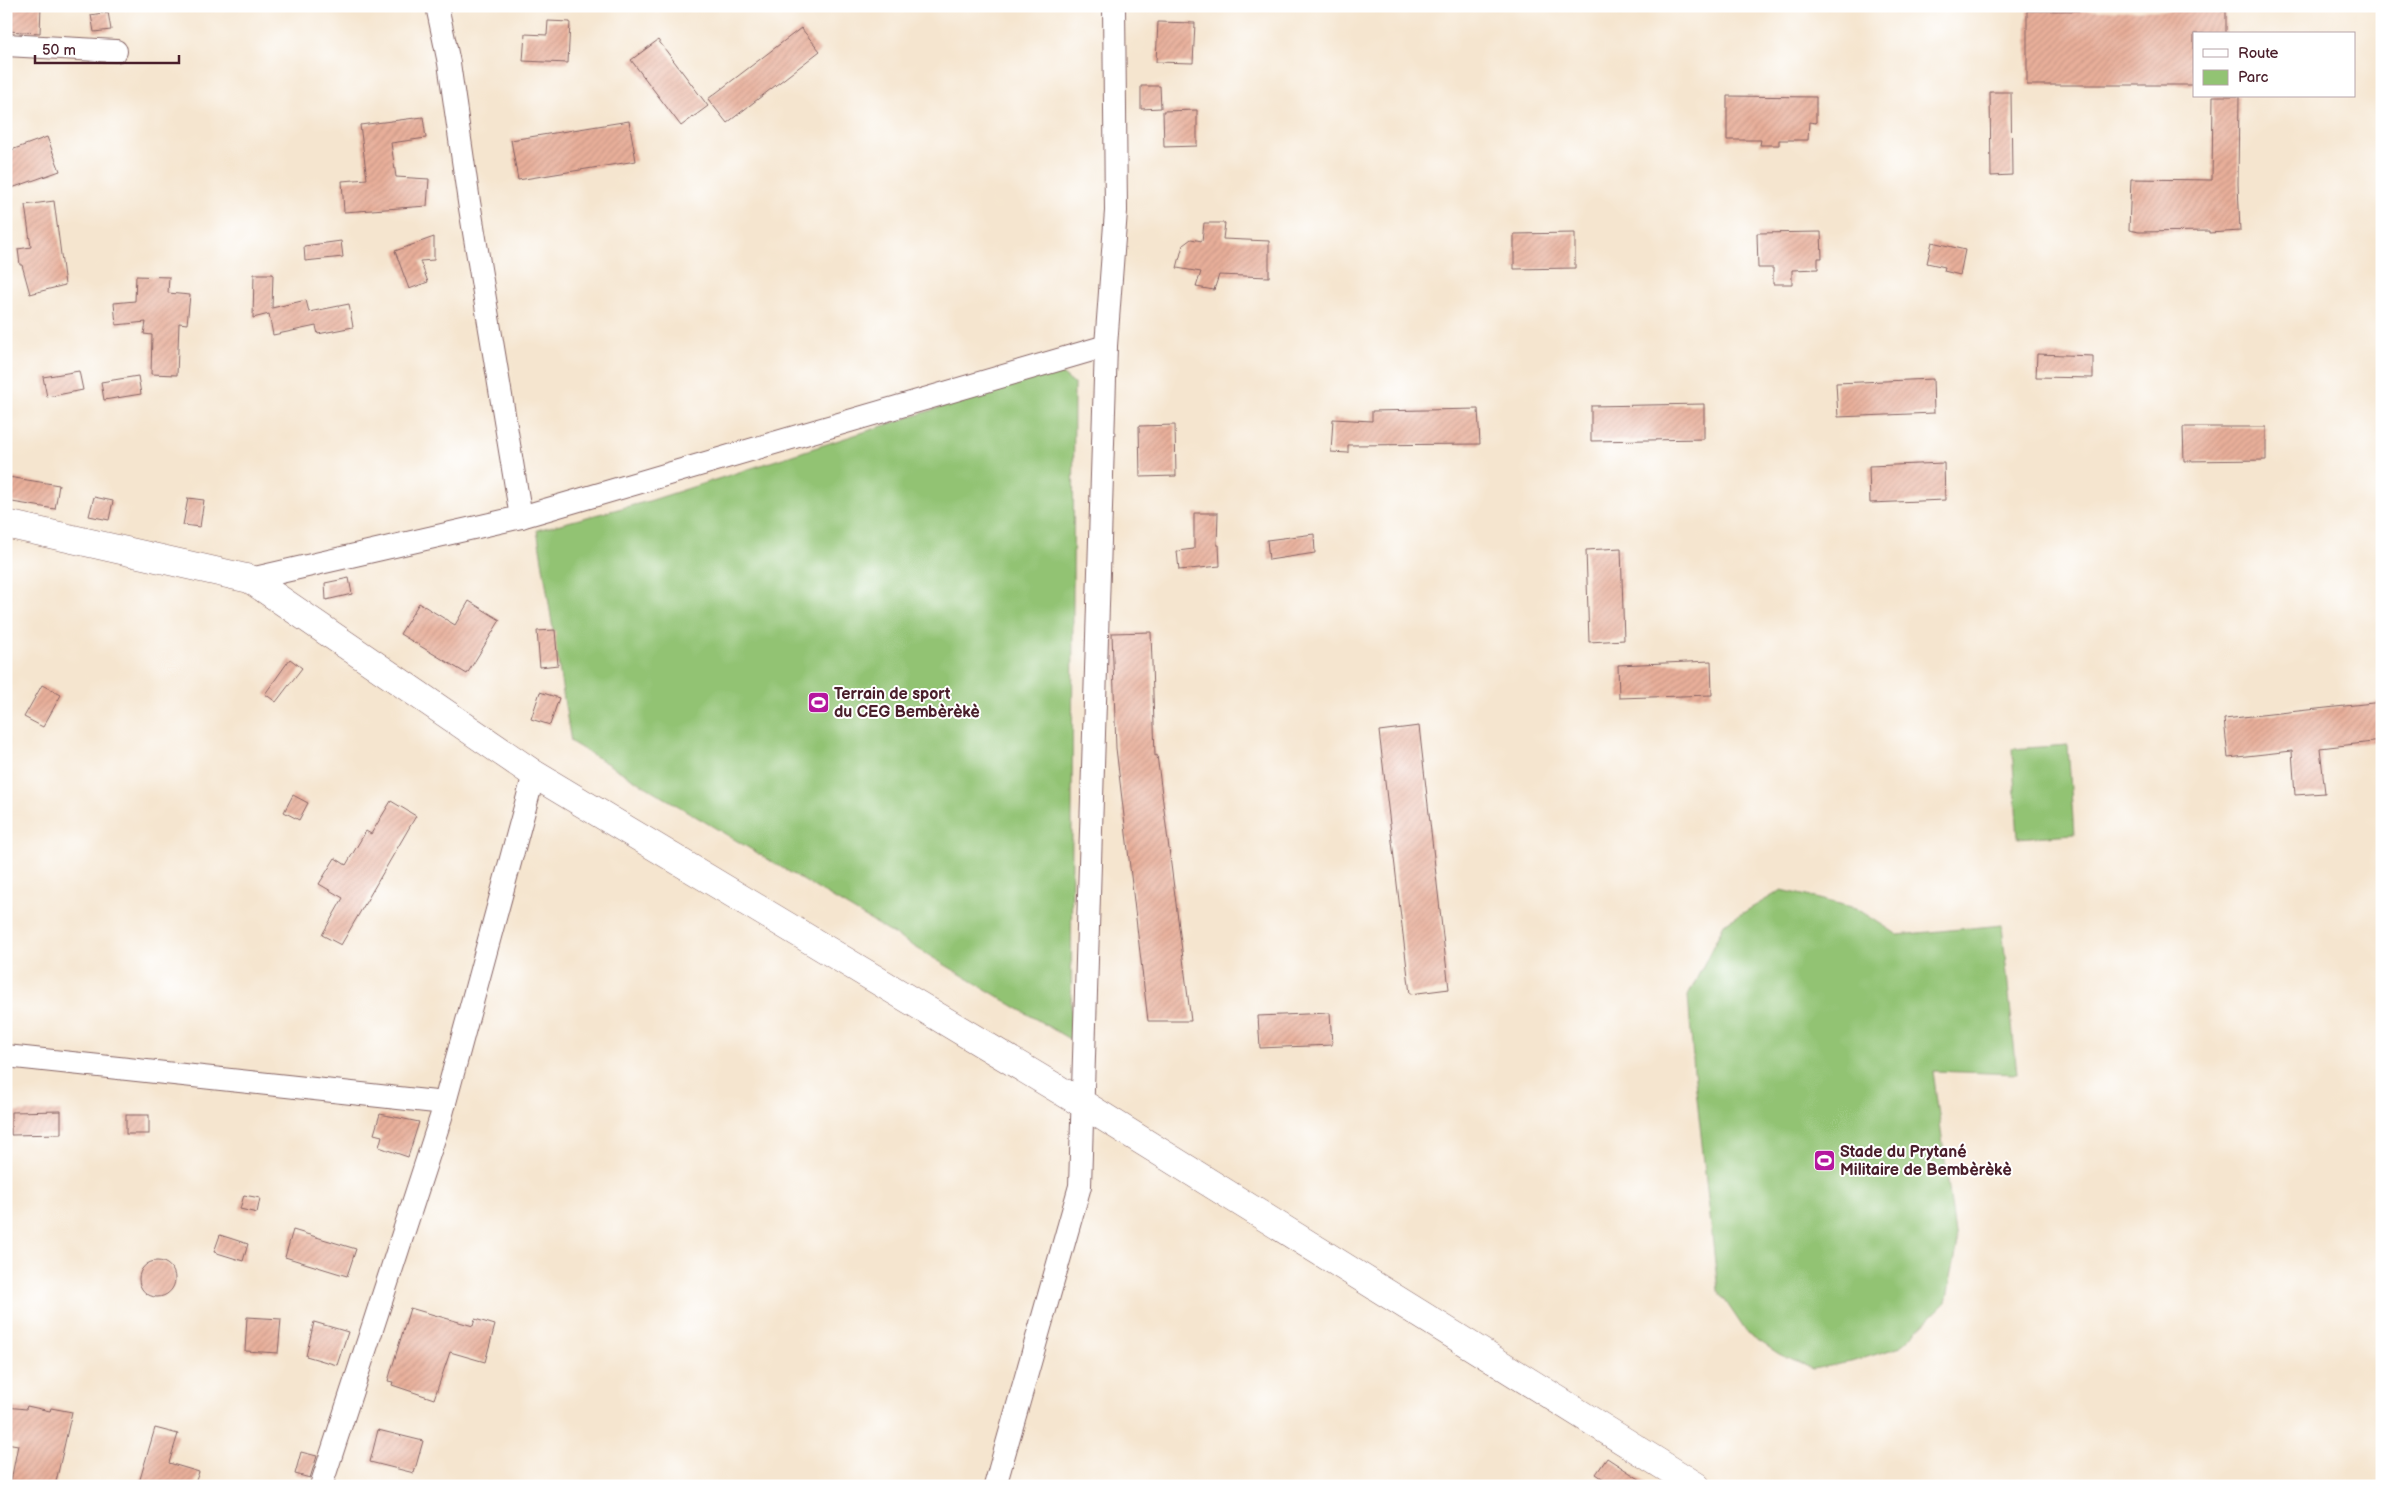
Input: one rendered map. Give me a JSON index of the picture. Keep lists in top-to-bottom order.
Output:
{
  "places": {
    "sports": ["Terrain de sport du CEG Bembèrèkè", "Stade du Prytané Militaire de Bembèrèkè"]
  },
  "legend": ["Route", "Parc"],
  "scale_bar": "50 m"
}
